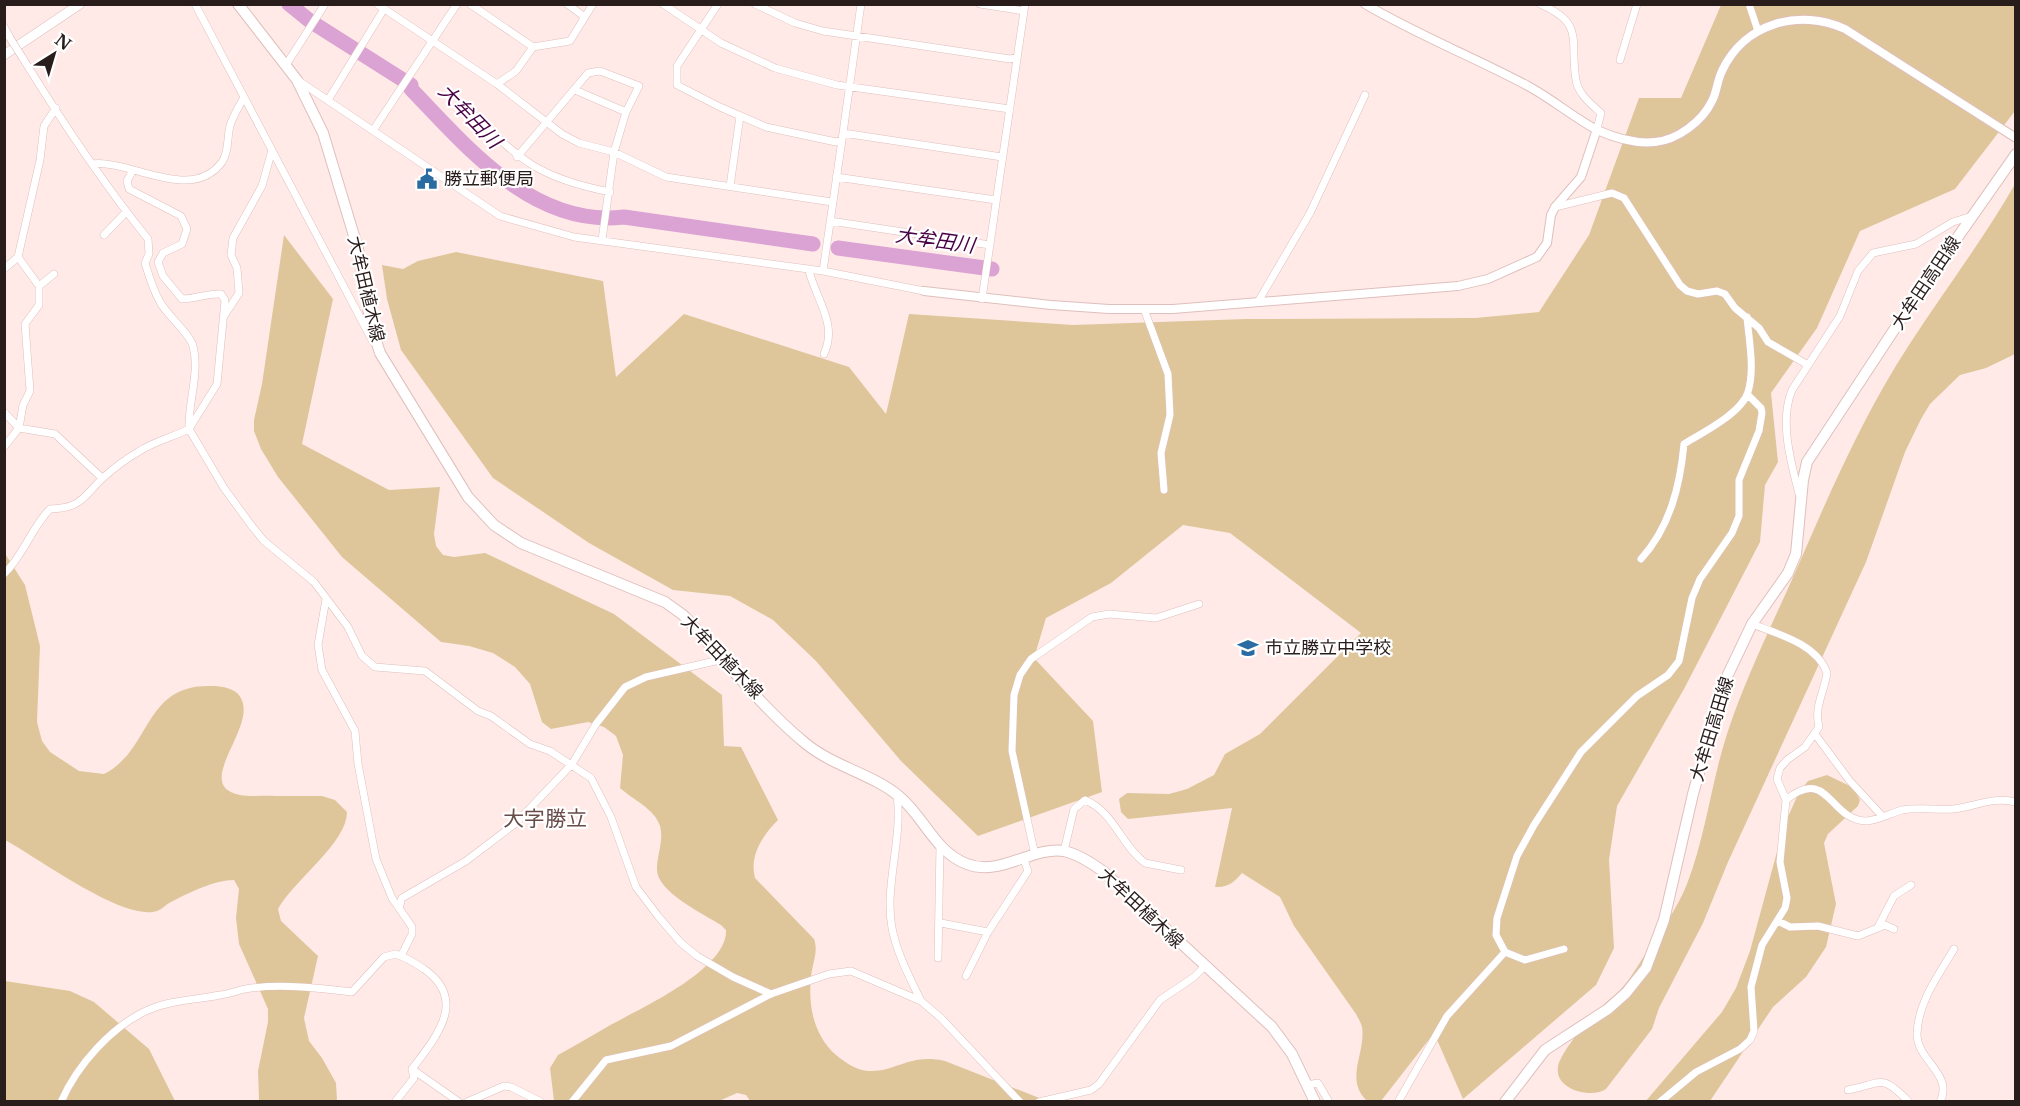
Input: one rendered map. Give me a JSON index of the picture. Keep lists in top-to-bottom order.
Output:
{
  "streets": {
    "main road": ["大牟田高田線", "大牟田植木線"]
  },
  "districts": ["大字勝立"],
  "water": ["大牟田川"],
  "places": {
    "public building": ["勝立郵便局"],
    "school or university": ["市立勝立中学校"]
  },
  "north": "top right"
}
